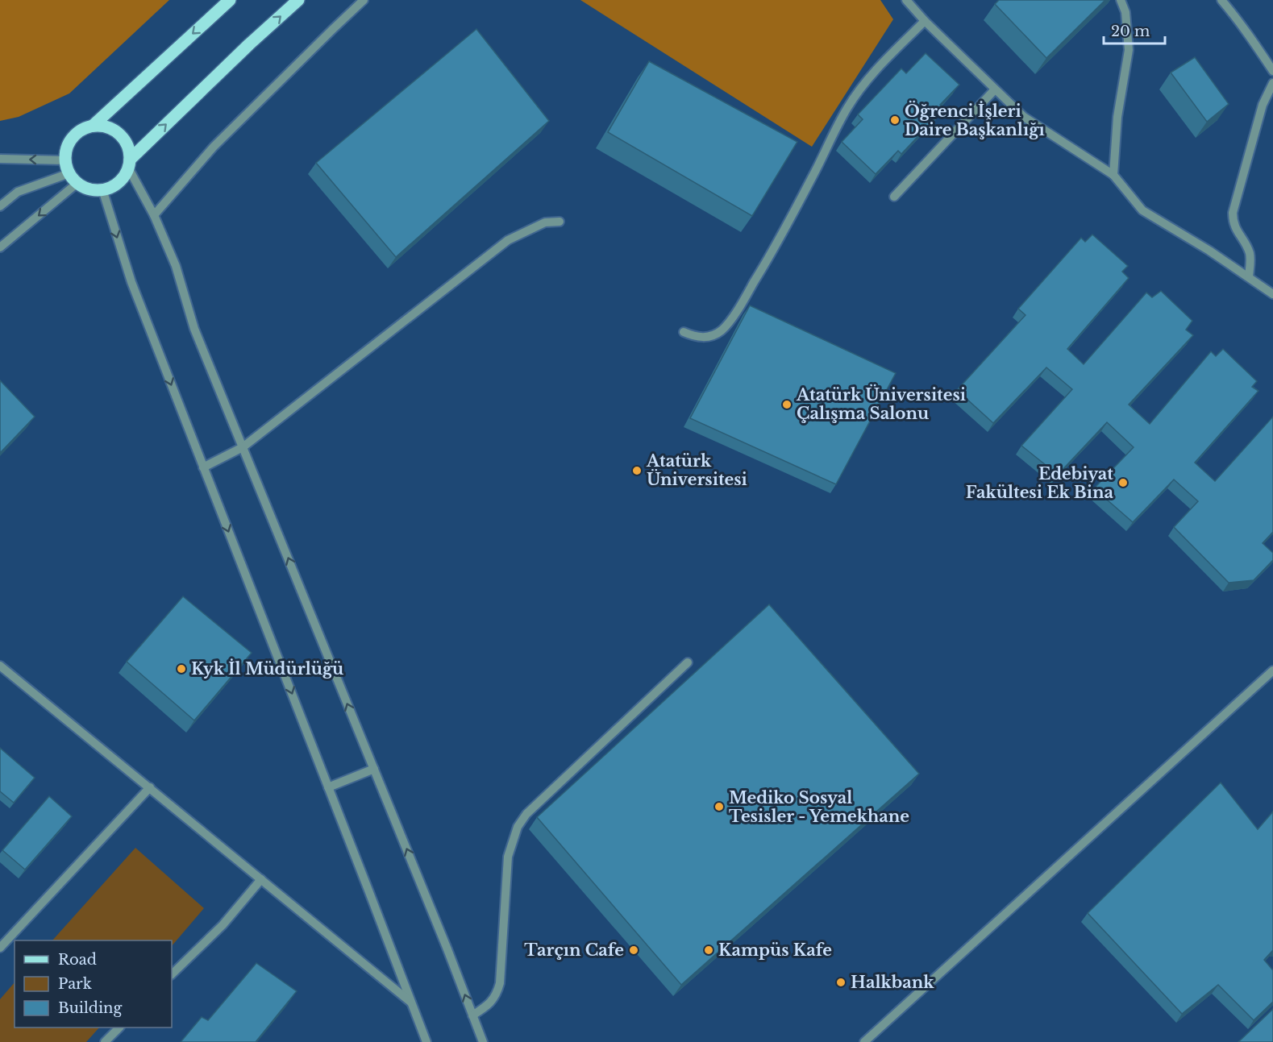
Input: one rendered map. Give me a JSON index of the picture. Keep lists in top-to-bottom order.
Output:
{
  "places": [
    "Öğrenci İşleri Daire Başkanlığı",
    "Atatürk Üniversitesi Çalışma Salonu",
    "Atatürk Üniversitesi",
    "Edebiyat Fakültesi Ek Bina",
    "Kyk İl Müdürlüğü",
    "Mediko Sosyal Tesisler - Yemekhane",
    "Tarçın Cafe",
    "Kampüs Kafe",
    "Halkbank"
  ],
  "legend": ["Road", "Park", "Building"],
  "scale_bar": "20 m"
}
